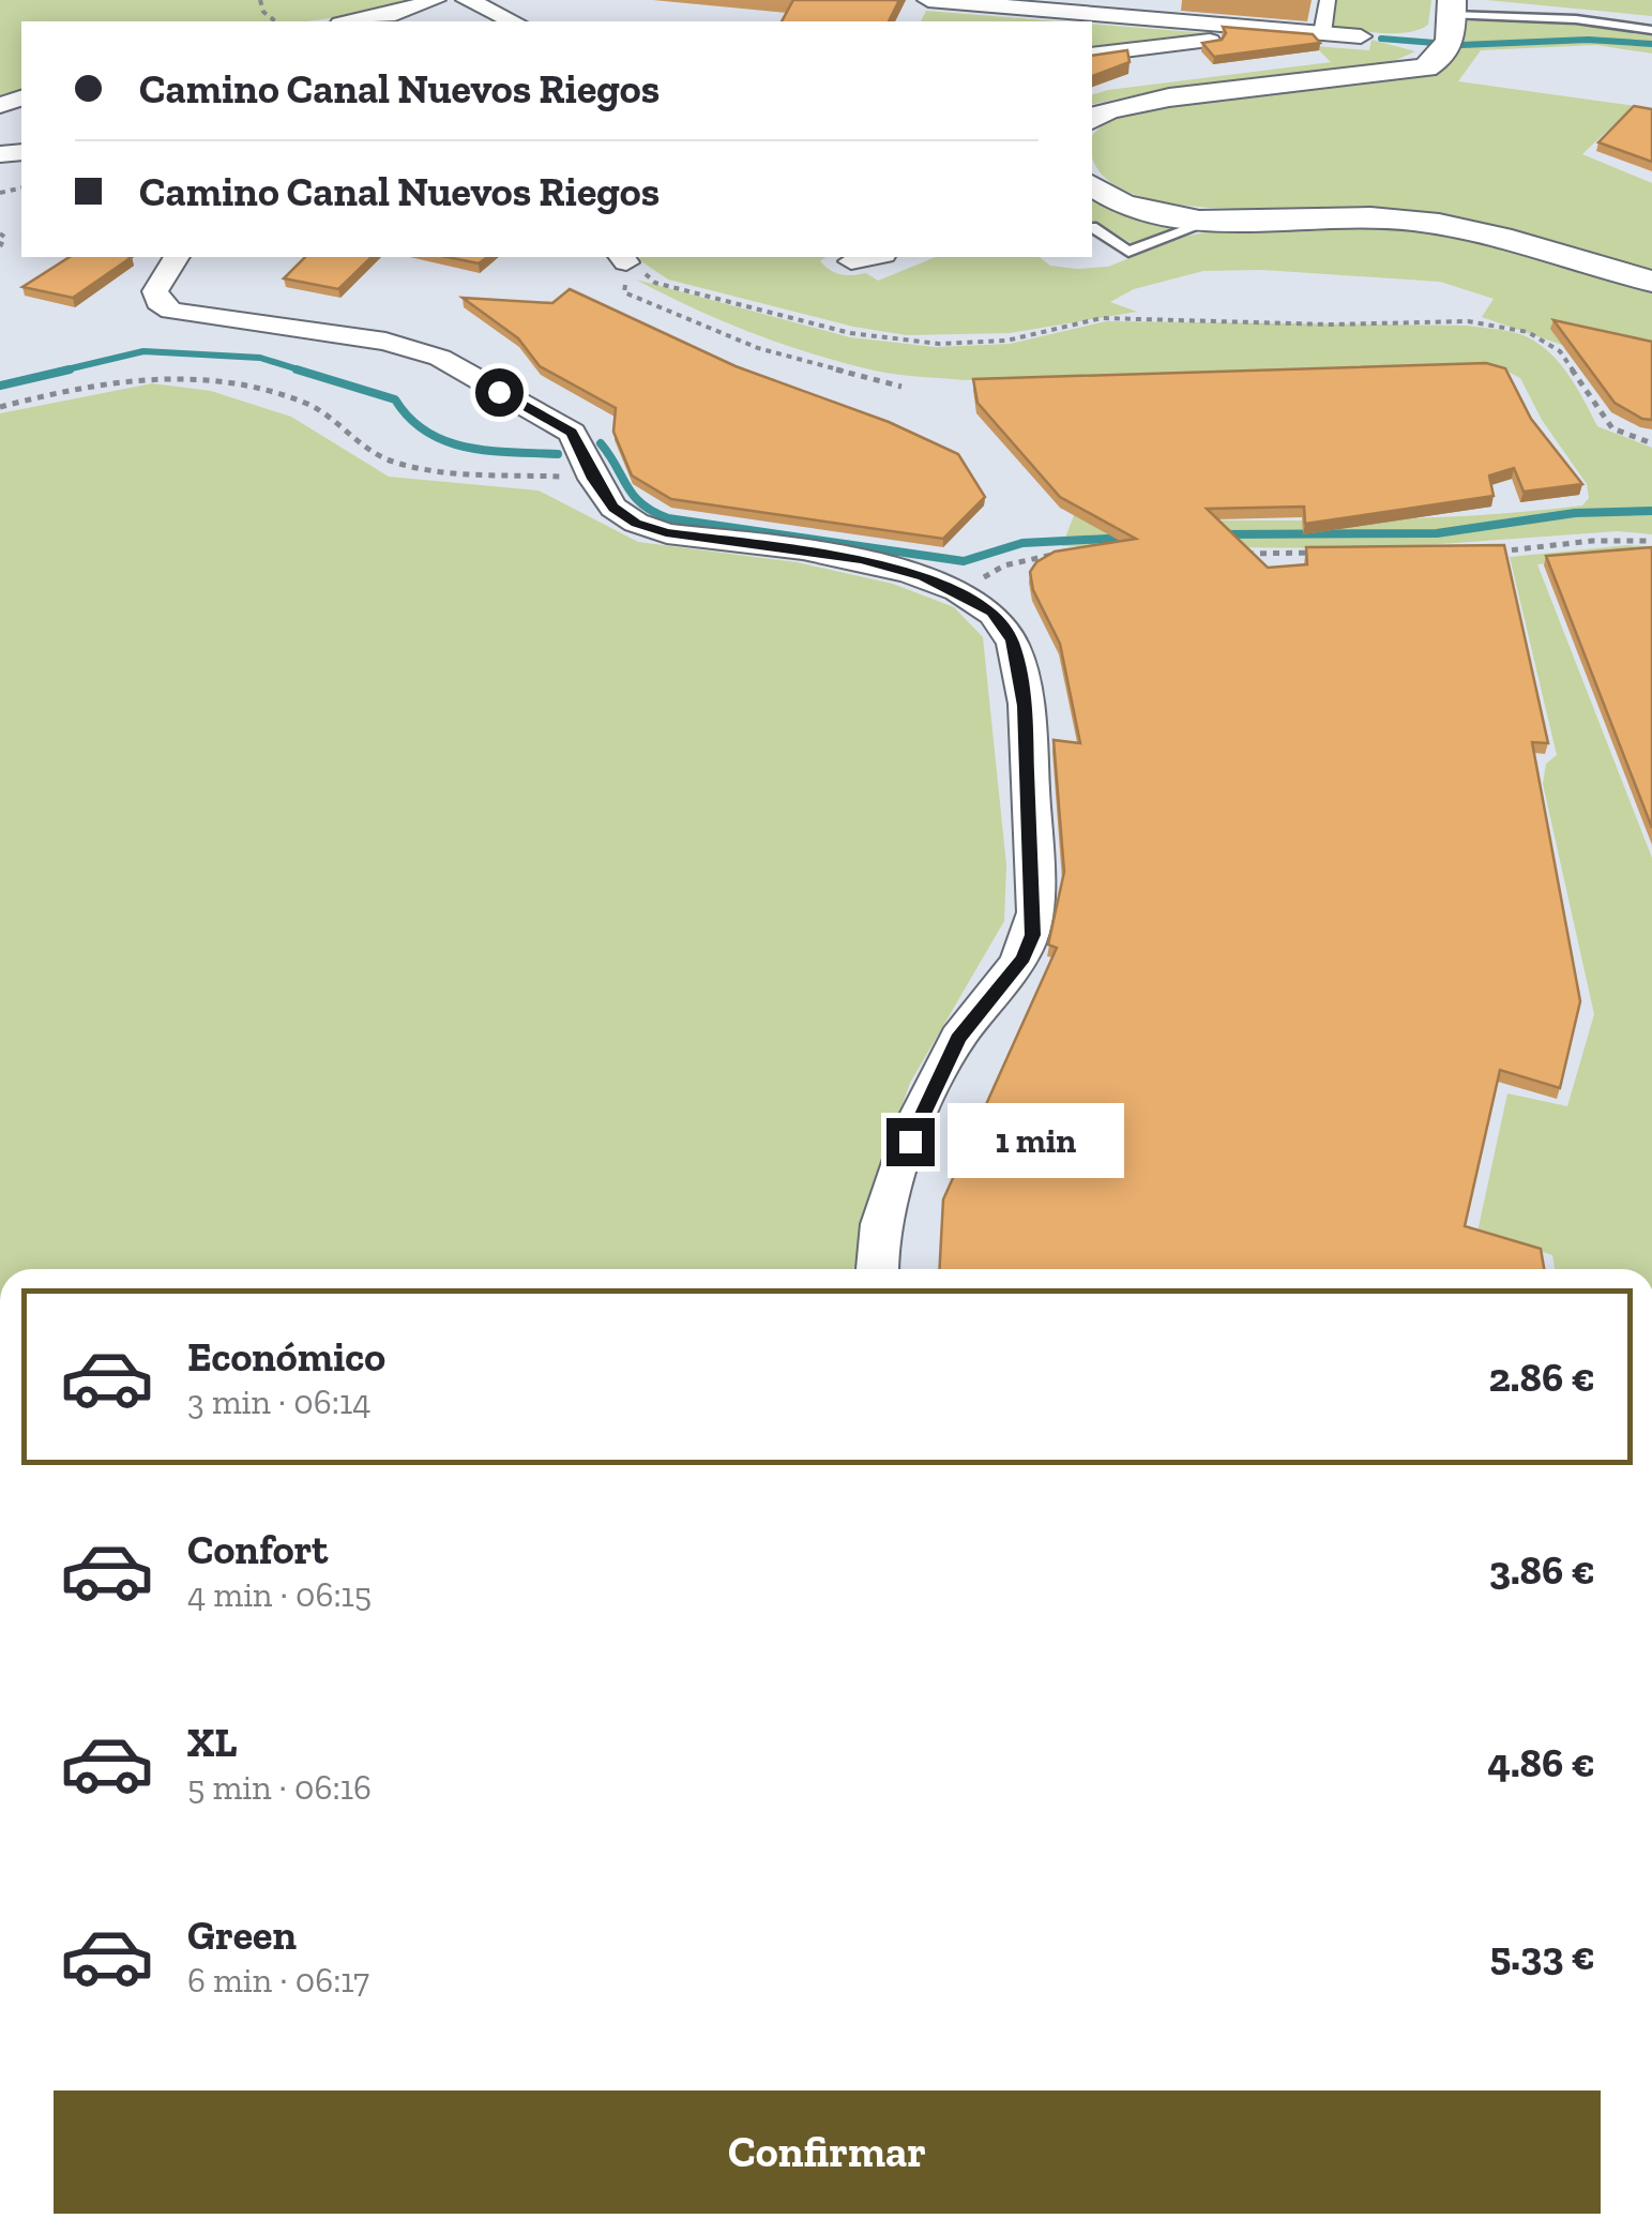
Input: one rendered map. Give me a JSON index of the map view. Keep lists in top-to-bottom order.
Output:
{
  "page": {
    "banner": ["Camino Canal Nuevos Riegos", "Camino Canal Nuevos Riegos"],
    "bubble": "1 min",
    "list": [
      {
        "name": "Económico",
        "note": "3 min · 06:14",
        "value": "2.86 €"
      },
      {
        "name": "Confort",
        "note": "4 min · 06:15",
        "value": "3.86 €"
      },
      {
        "name": "XL",
        "note": "5 min · 06:16",
        "value": "4.86 €"
      },
      {
        "name": "Green",
        "note": "6 min · 06:17",
        "value": "5.33 €"
      }
    ],
    "buttons": "Confirmar"
  }
}
